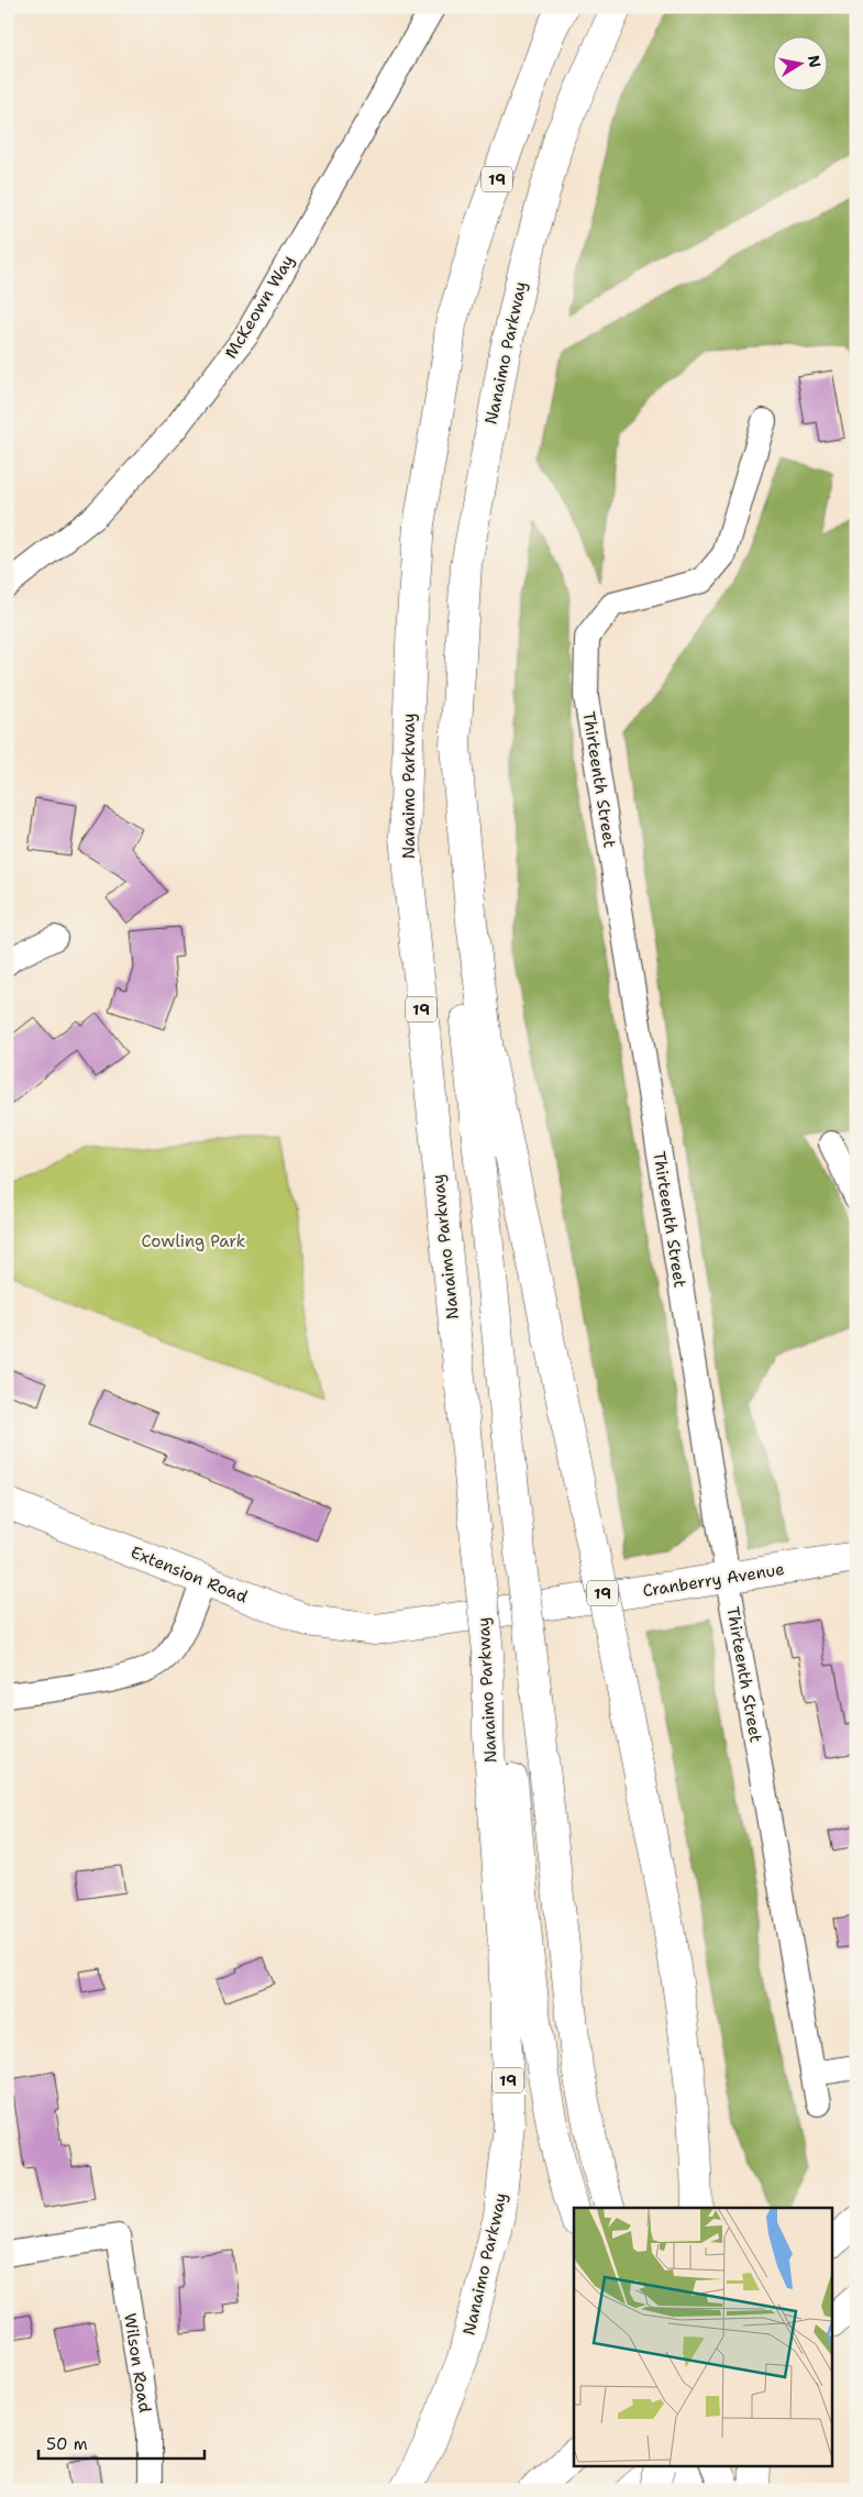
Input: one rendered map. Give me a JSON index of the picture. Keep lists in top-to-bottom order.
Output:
{
  "streets": {
    "main road": [
      "19",
      "Nanaimo Parkway",
      "Extension Road",
      "Cranberry Avenue"
    ],
    "street": ["McKeown Way", "Thirteenth Street", "Wilson Road"]
  },
  "crossings": [
    ["Thirteenth Street", "Cranberry Avenue"],
    ["Extension Road", "Cranberry Avenue"]
  ],
  "parks": ["Cowling Park"],
  "scale_bar": "50 m",
  "north": "right"
}
